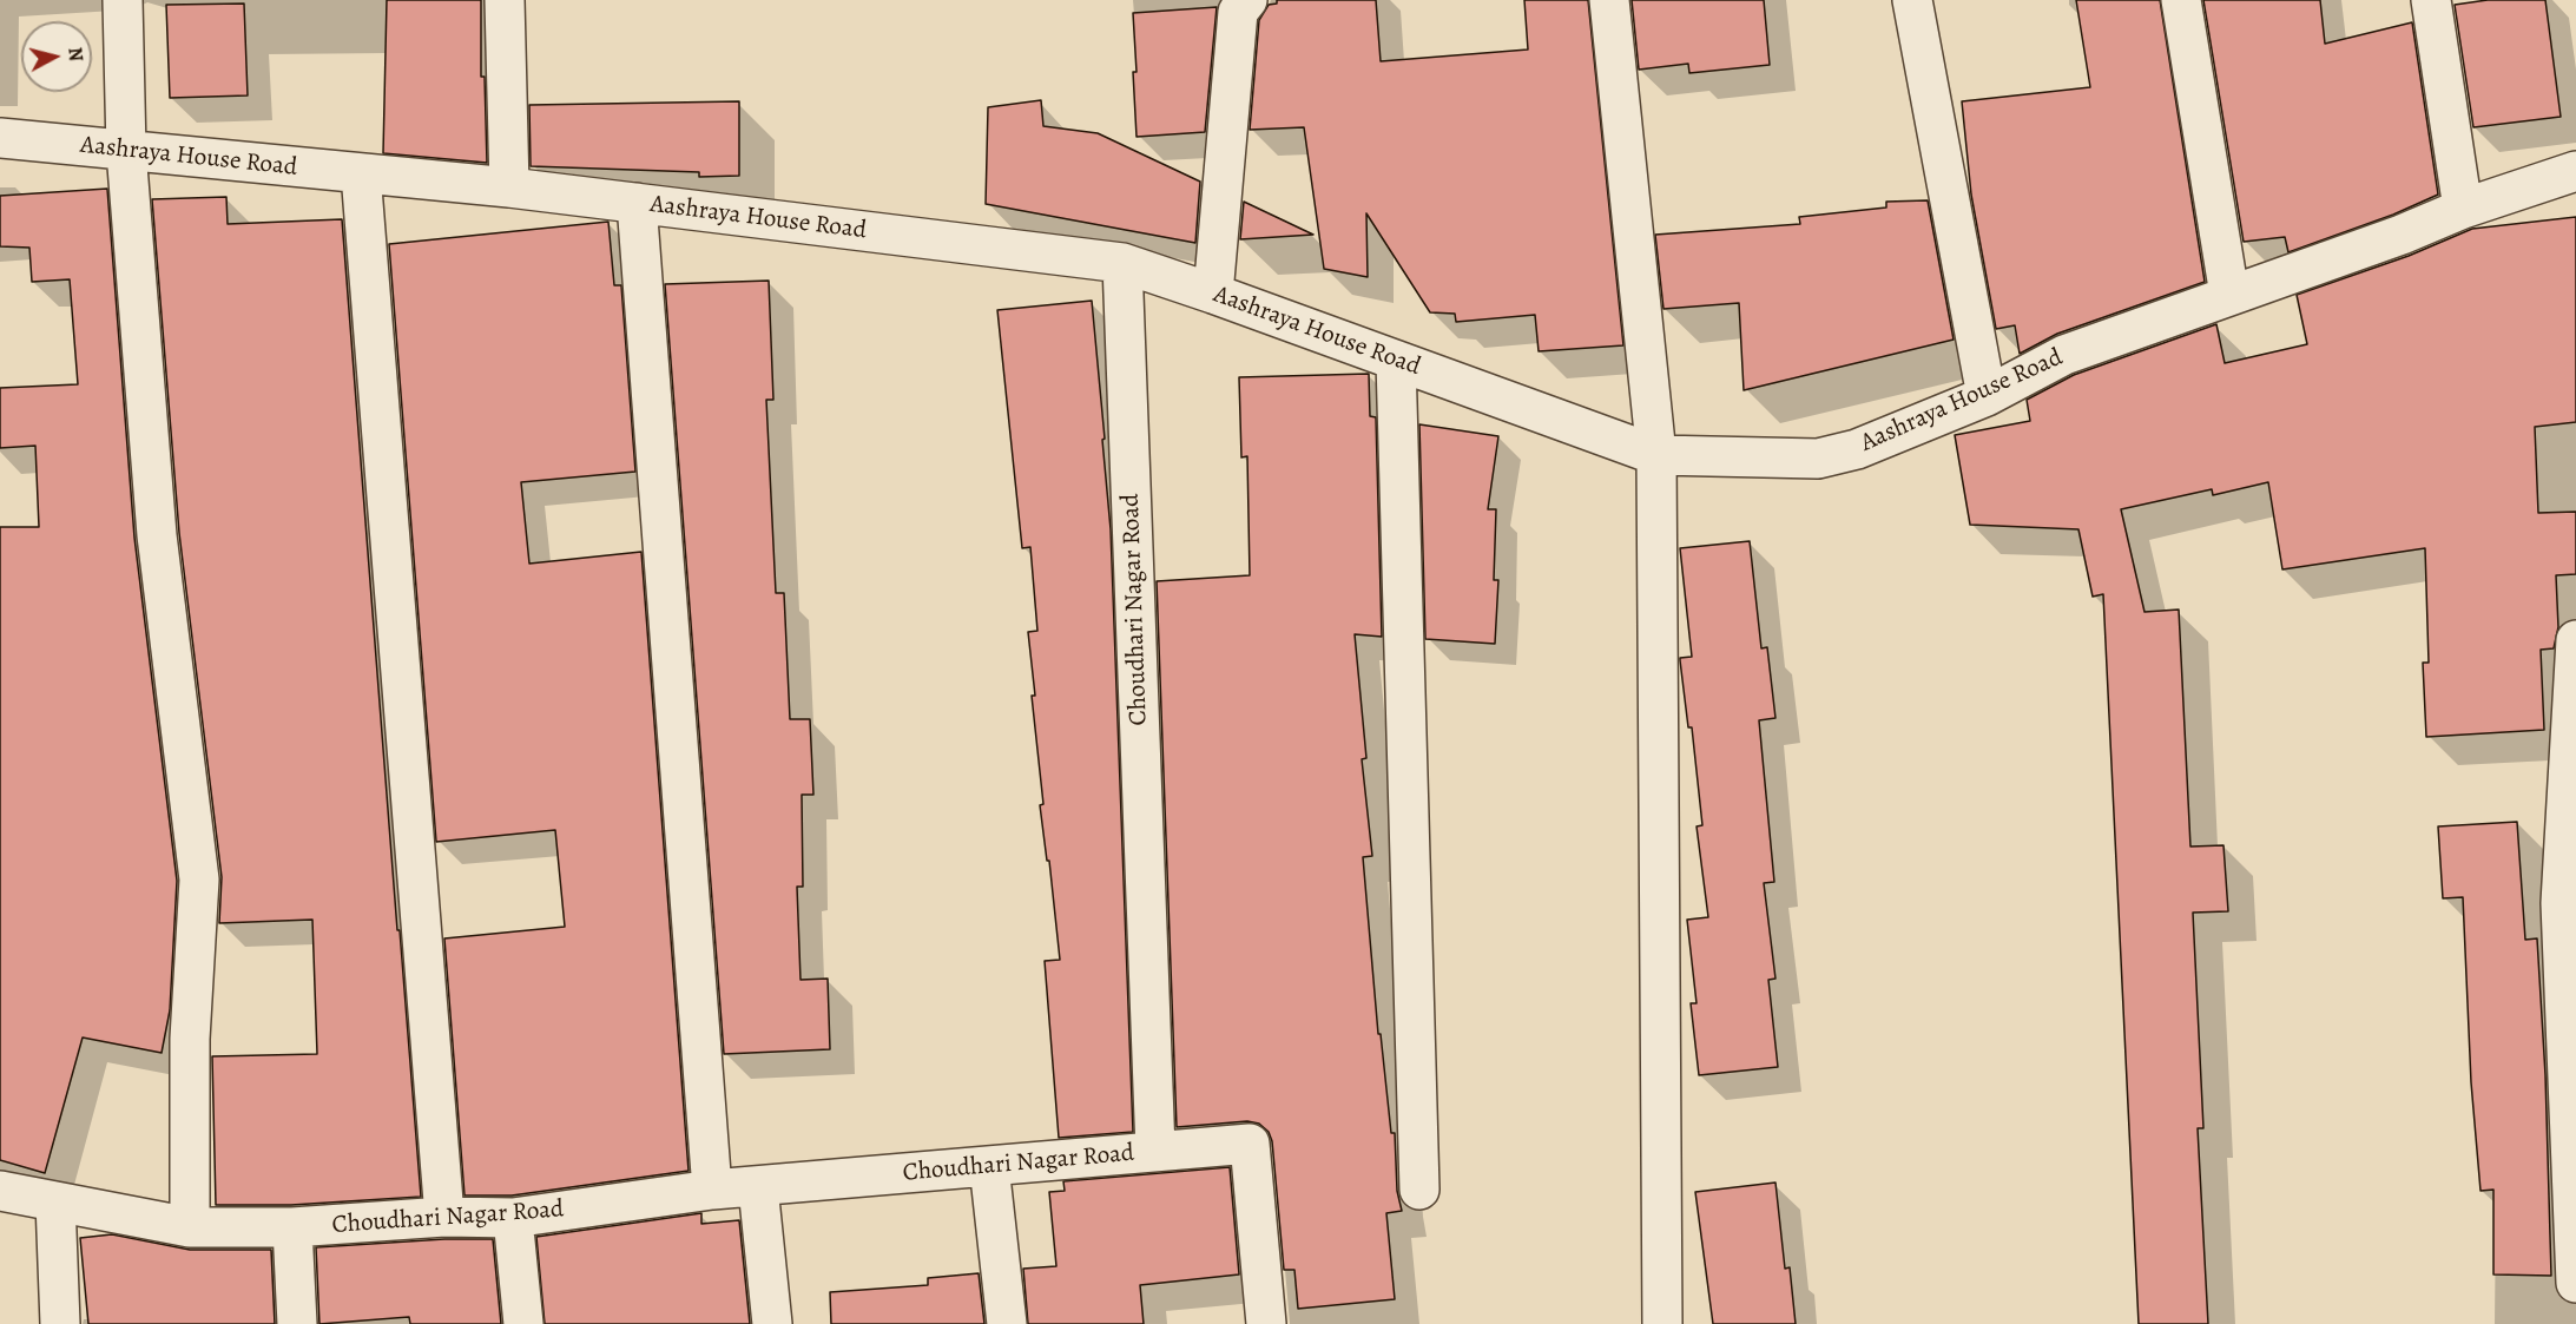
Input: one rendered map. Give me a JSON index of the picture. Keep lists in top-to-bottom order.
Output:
{
  "streets": {
    "street": ["Aashraya House Road", "Choudhari Nagar Road"]
  },
  "crossings": [
    ["Aashraya House Road", "Choudhari Nagar Road"]
  ],
  "north": "right"
}
